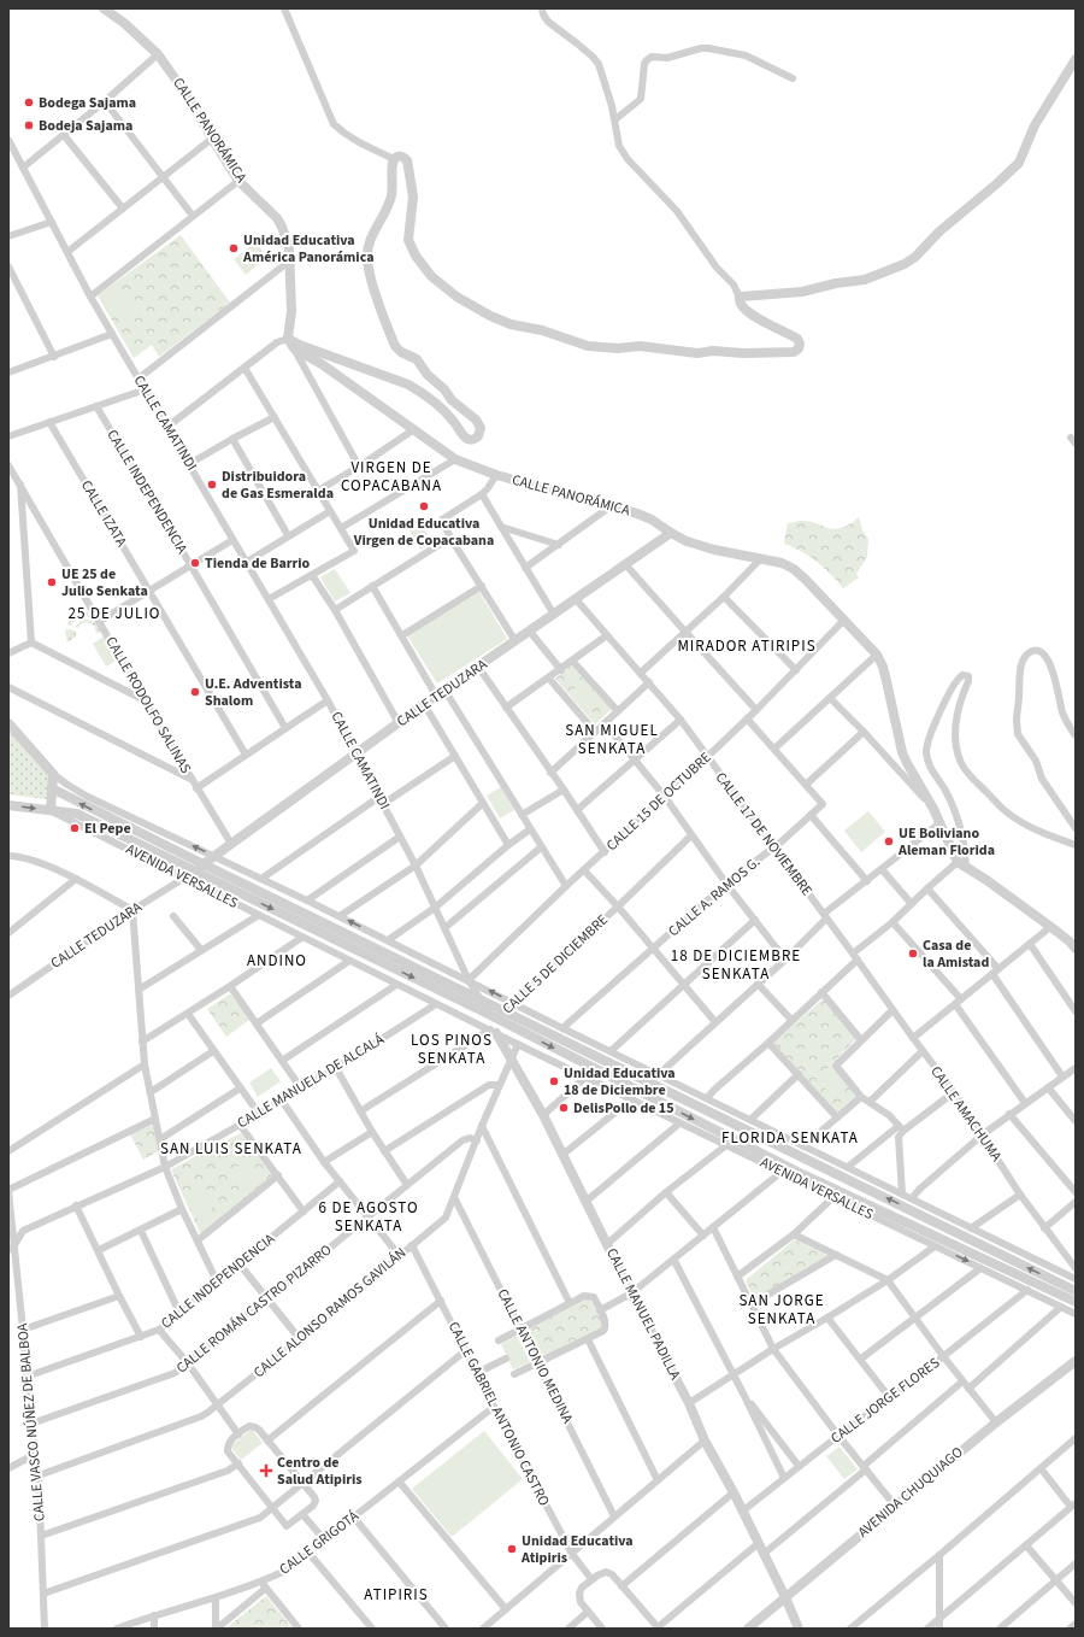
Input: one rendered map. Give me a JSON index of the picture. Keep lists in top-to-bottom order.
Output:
{
  "streets": {
    "street": [
      "CALLE PANORÁMICA",
      "CALLE CAMATINDI",
      "CALLE INDEPENDENCIA",
      "CALLE IZATA",
      "CALLE TEDUZARA",
      "CALLE RODOLFO SALINAS",
      "CALLE 15 DE OCTUBRE",
      "CALLE 17 DE NOVIEMBRE",
      "AVENIDA VERSALLES",
      "CALLE A. RAMOS G.",
      "CALLE 5 DE DICIEMBRE",
      "CALLE MANUELA DE ALCALÁ",
      "CALLE AMACHUMA",
      "CALLE ROMÁN CASTRO PIZARRO",
      "CALLE ALONSO RAMOS GAVILÁN",
      "CALLE MANUEL PADILLA",
      "CALLE ANTONIO MEDINA",
      "CALLE JORGE FLORES",
      "CALLE GABRIEL ANTONIO CASTRO",
      "CALLE VASCO NÚÑEZ DE BALBOA",
      "AVENIDA CHUQUIAGO",
      "CALLE GRIGOTÁ"
    ]
  },
  "crossings": [
    ["CALLE PANORÁMICA", "CALLE TEDUZARA"],
    ["CALLE PANORÁMICA", "CALLE 15 DE OCTUBRE"],
    ["CALLE CAMATINDI", "CALLE TEDUZARA"],
    ["CALLE CAMATINDI", "CALLE 15 DE OCTUBRE"],
    ["CALLE CAMATINDI", "AVENIDA VERSALLES"],
    ["CALLE INDEPENDENCIA", "CALLE VASCO NÚÑEZ DE BALBOA"],
    ["CALLE TEDUZARA", "CALLE RODOLFO SALINAS"],
    ["CALLE TEDUZARA", "CALLE 17 DE NOVIEMBRE"],
    ["CALLE TEDUZARA", "AVENIDA VERSALLES"],
    ["CALLE 15 DE OCTUBRE", "CALLE 17 DE NOVIEMBRE"],
    ["CALLE 15 DE OCTUBRE", "AVENIDA VERSALLES"],
    ["CALLE 17 DE NOVIEMBRE", "CALLE A. RAMOS G."],
    ["CALLE 17 DE NOVIEMBRE", "CALLE AMACHUMA"],
    ["AVENIDA VERSALLES", "CALLE A. RAMOS G."],
    ["AVENIDA VERSALLES", "CALLE 5 DE DICIEMBRE"],
    ["AVENIDA VERSALLES", "CALLE MANUELA DE ALCALÁ"],
    ["AVENIDA VERSALLES", "CALLE ALONSO RAMOS GAVILÁN"],
    ["AVENIDA VERSALLES", "CALLE MANUEL PADILLA"],
    ["AVENIDA VERSALLES", "CALLE JORGE FLORES"],
    ["CALLE 5 DE DICIEMBRE", "CALLE MANUEL PADILLA"],
    ["CALLE MANUELA DE ALCALÁ", "CALLE VASCO NÚÑEZ DE BALBOA"],
    ["CALLE ROMÁN CASTRO PIZARRO", "CALLE ALONSO RAMOS GAVILÁN"],
    ["CALLE ROMÁN CASTRO PIZARRO", "CALLE VASCO NÚÑEZ DE BALBOA"],
    ["CALLE ALONSO RAMOS GAVILÁN", "CALLE MANUEL PADILLA"],
    ["CALLE ALONSO RAMOS GAVILÁN", "CALLE ANTONIO MEDINA"],
    ["CALLE ALONSO RAMOS GAVILÁN", "CALLE GABRIEL ANTONIO CASTRO"],
    ["CALLE ALONSO RAMOS GAVILÁN", "CALLE VASCO NÚÑEZ DE BALBOA"],
    ["CALLE MANUEL PADILLA", "CALLE JORGE FLORES"],
    ["CALLE MANUEL PADILLA", "AVENIDA CHUQUIAGO"],
    ["CALLE GABRIEL ANTONIO CASTRO", "CALLE GRIGOTÁ"]
  ],
  "districts": [
    "VIRGEN DE COPACABANA",
    "25 DE JULIO",
    "MIRADOR ATIRIPIS",
    "SAN MIGUEL SENKATA",
    "18 DE DICIEMBRE SENKATA",
    "ANDINO",
    "LOS PINOS SENKATA",
    "FLORIDA SENKATA",
    "SAN LUIS SENKATA",
    "6 DE AGOSTO SENKATA",
    "SAN JORGE SENKATA",
    "ATIPIRIS"
  ],
  "places": {
    "other": [
      "Bodega Sajama",
      "Bodeja Sajama",
      "Unidad Educativa América Panorámica",
      "Distribuidora de Gas Esmeralda",
      "Unidad Educativa Virgen de Copacabana",
      "Tienda de Barrio",
      "UE 25 de Julio Senkata",
      "U.E. Adventista Shalom",
      "El Pepe",
      "UE Boliviano Aleman Florida",
      "Casa de la Amistad",
      "Unidad Educativa 18 de Diciembre",
      "DelisPollo de 15",
      "Unidad Educativa Atipiris"
    ],
    "health": ["Centro de Salud Atipiris"]
  }
}
